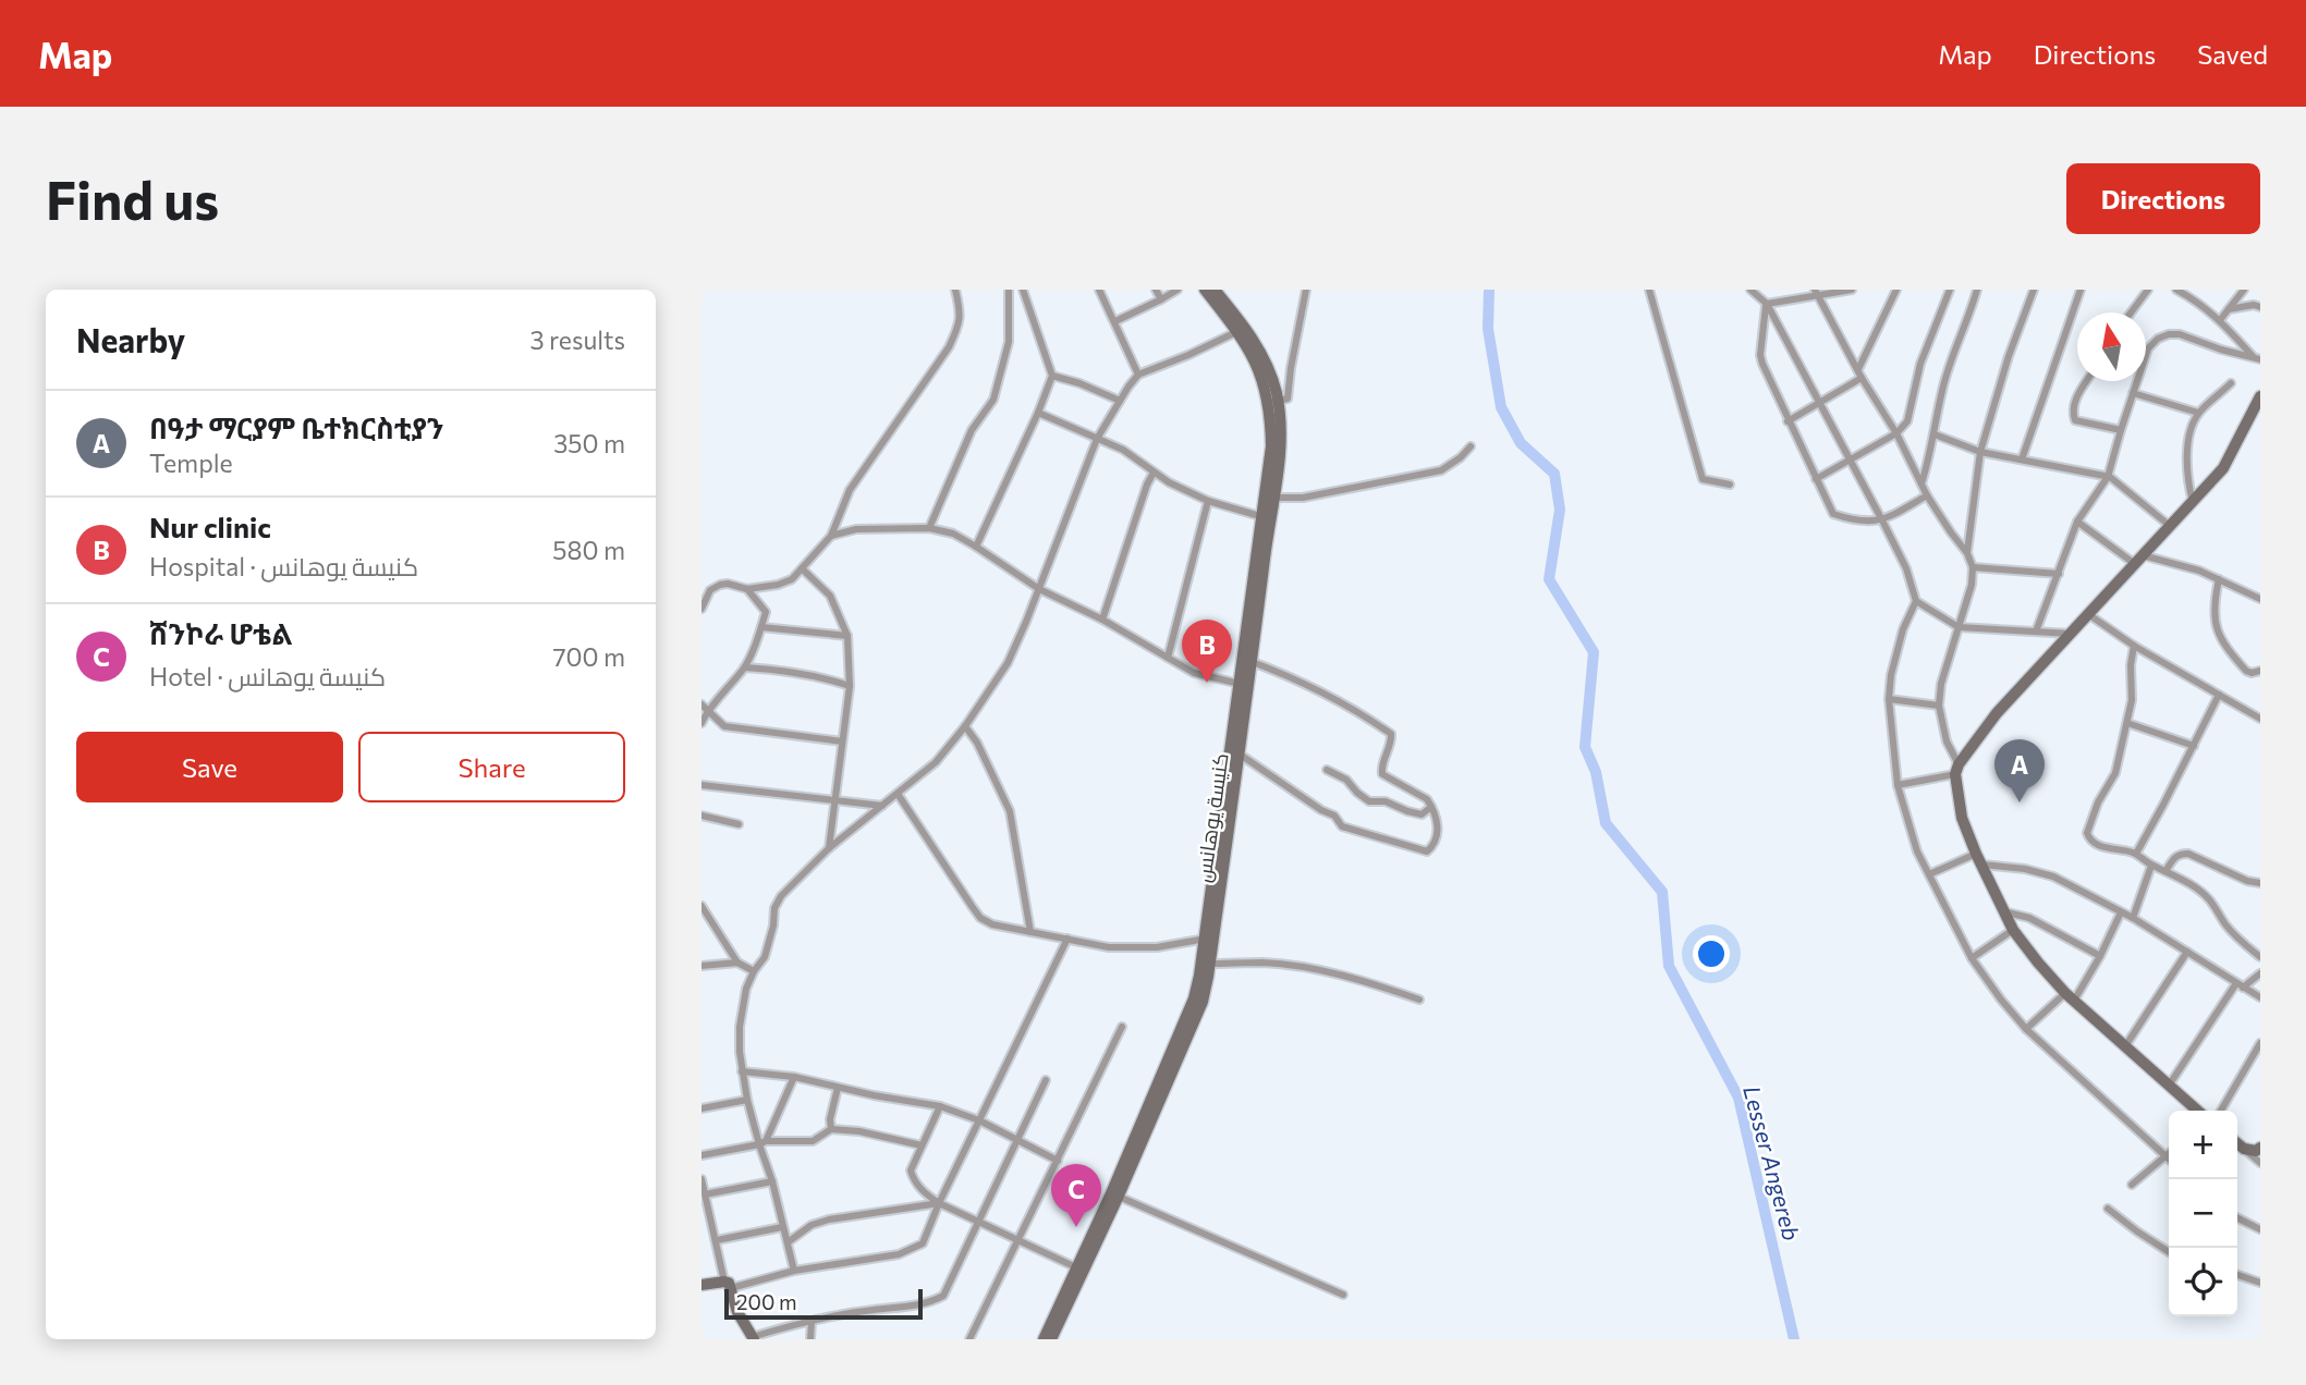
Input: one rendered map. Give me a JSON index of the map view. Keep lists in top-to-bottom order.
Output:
{
  "water": ["Lesser Angereb"],
  "scale_bar": "200 m",
  "north": "top",
  "page": {
    "header": "Map",
    "nav": ["Map", "Directions", "Saved"],
    "buttons": [
      "Directions",
      ["Save", "Share"]
    ],
    "title": "Find us",
    "heading": ["Nearby", "3 results"],
    "list": [
      {
        "mark": "A",
        "name": "በዓታ ማርያም ቤተክርስቲያን",
        "note": "Temple",
        "value": "350 m"
      },
      {
        "mark": "B",
        "name": "Nur clinic",
        "note": "Hospital · كنيسة يوهانس",
        "value": "580 m"
      },
      {
        "mark": "C",
        "name": "ሸንኮራ ሆቴል",
        "note": "Hotel · كنيسة يوهانس",
        "value": "700 m"
      }
    ],
    "pins": ["B", "A", "C"],
    "map_buttons": ["+", "−"],
    "scale": "200 m"
  }
}
